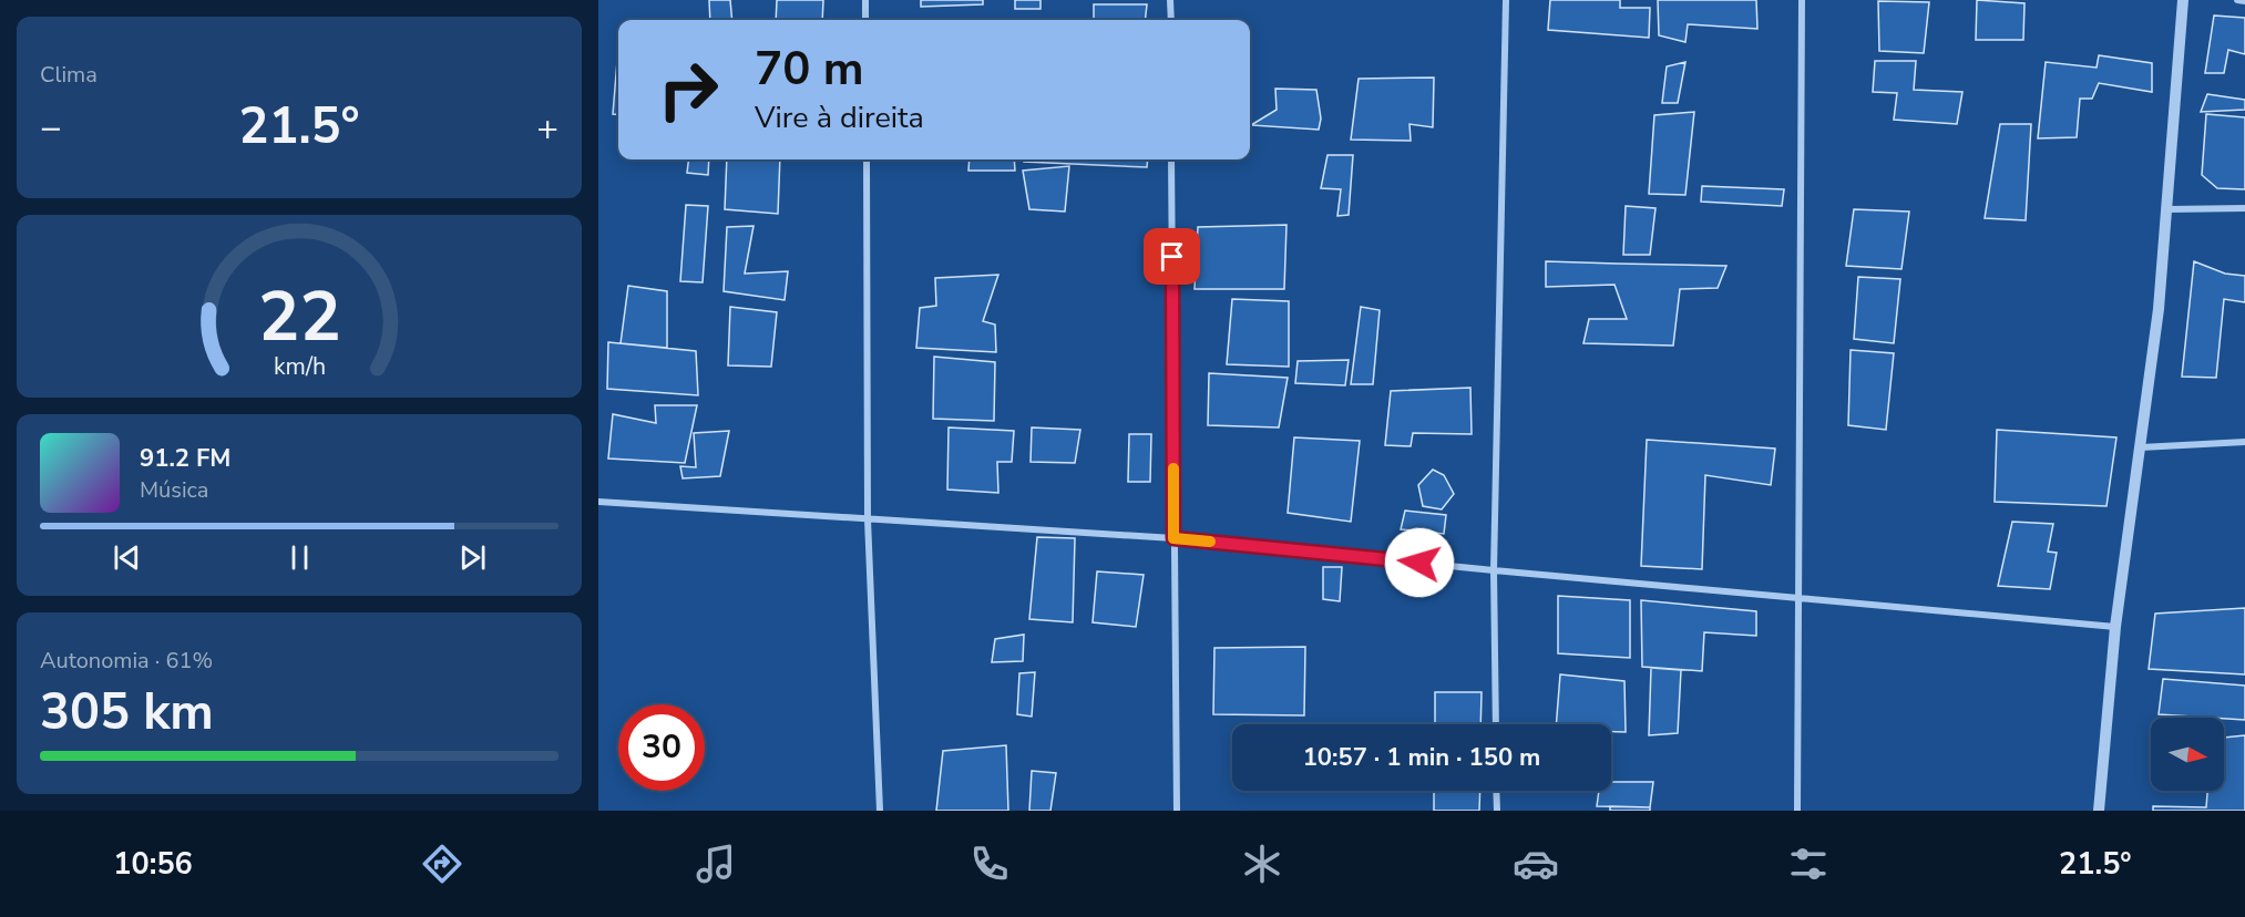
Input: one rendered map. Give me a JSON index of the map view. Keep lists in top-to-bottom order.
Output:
{
  "north": "right",
  "page": {
    "tile": [
      "Clima",
      ["Autonomia · 61%", "305 km"]
    ],
    "turn": ["70 m", "Vire à direita"],
    "heat": ["−", "21.5°", "+"],
    "song": ["91.2 FM", "Música"],
    "limit": "30",
    "trip": "10:57 · 1 min · 150 m",
    "tabs": ["10:56", "21.5°"],
    "gauge": ["22", "km/h"]
  }
}
